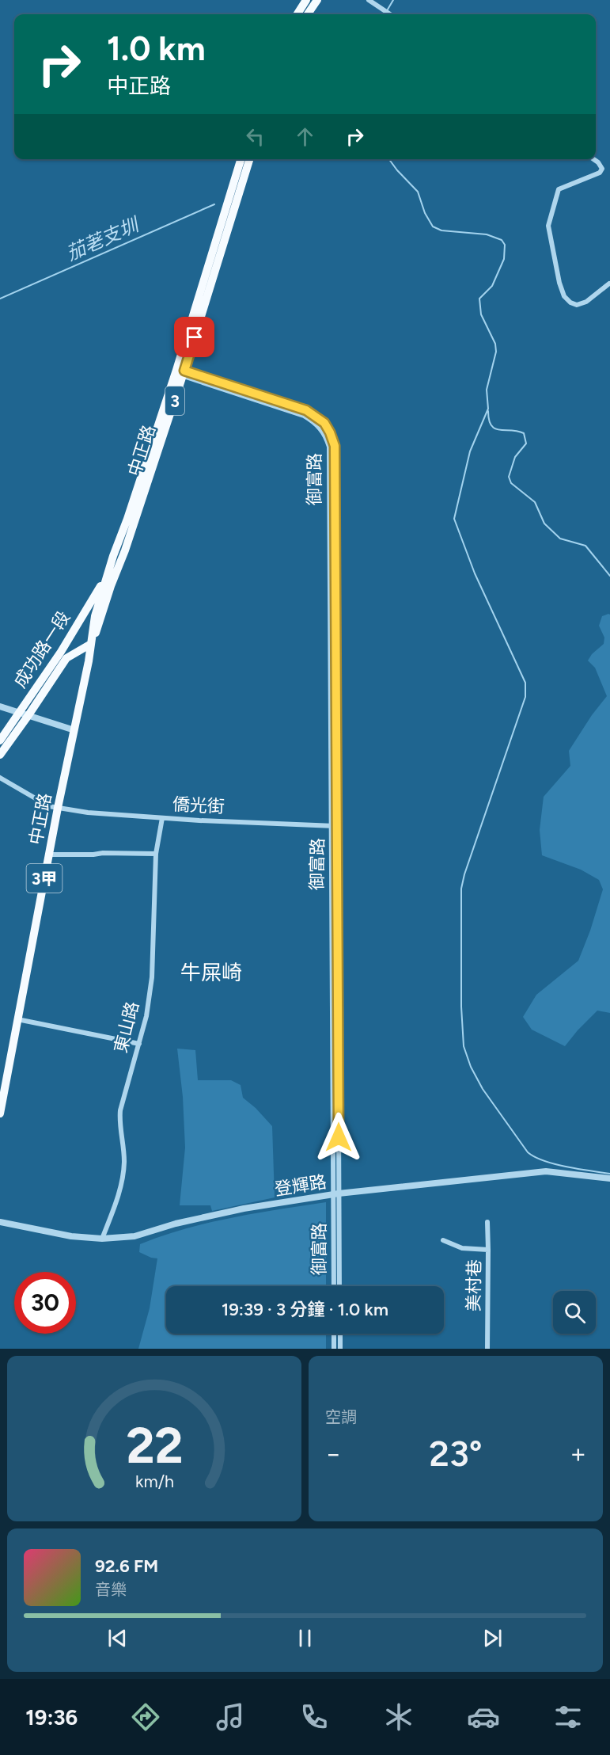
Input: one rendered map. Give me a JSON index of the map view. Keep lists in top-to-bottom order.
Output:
{
  "streets": {
    "main road": [
      "3",
      "中正路",
      "成功路一段",
      "3甲"
    ],
    "street": [
      "御富路",
      "僑光街",
      "東山路",
      "登輝路",
      "美村巷"
    ]
  },
  "crossings": [
    ["中正路", "御富路"],
    ["中正路", "成功路一段"],
    ["中正路", "僑光街"],
    ["御富路", "僑光街"],
    ["御富路", "登輝路"],
    ["僑光街", "東山路"],
    ["東山路", "登輝路"]
  ],
  "districts": ["牛屎崎"],
  "water": ["茄荖支圳"],
  "page": {
    "turn": ["1.0 km", "中正路"],
    "limit": "30",
    "trip": "19:39 · 3 分鐘 · 1.0 km",
    "tile": "空調",
    "heat": ["−", "23°", "+"],
    "song": ["92.6 FM", "音樂"],
    "tabs": "19:36",
    "gauge": ["22", "km/h"]
  }
}
